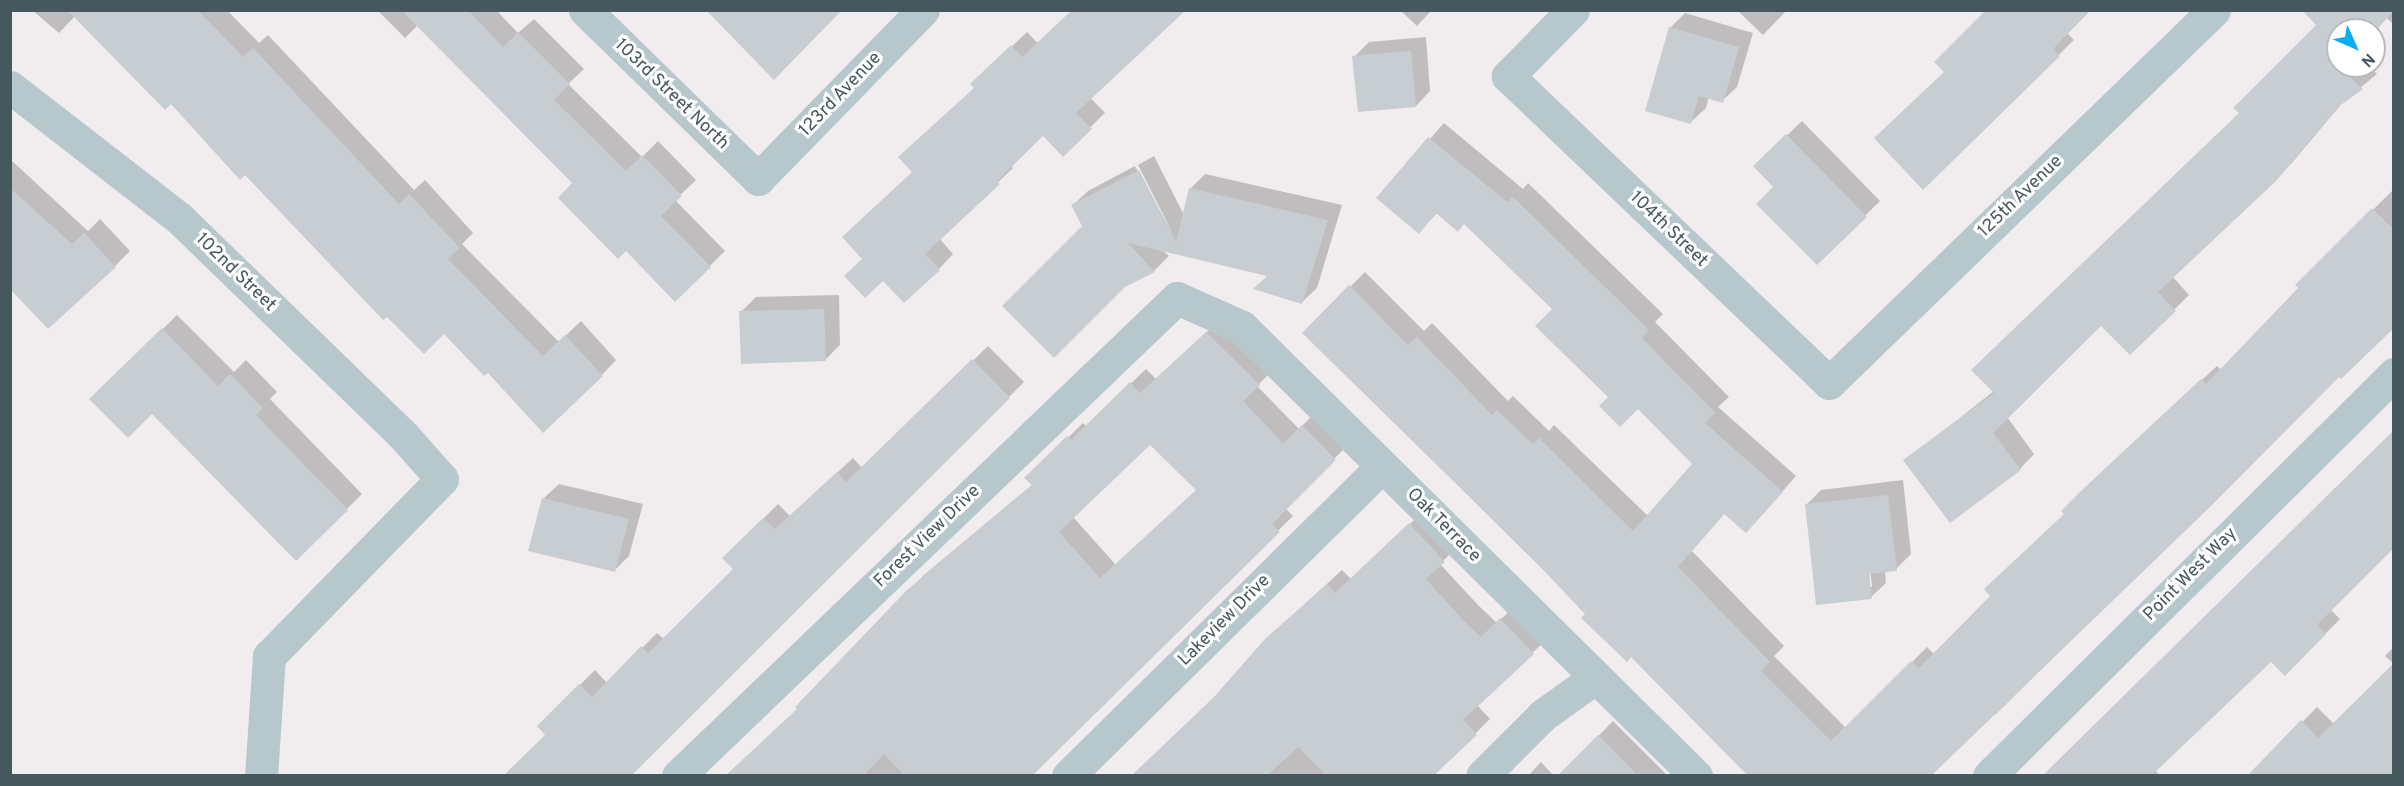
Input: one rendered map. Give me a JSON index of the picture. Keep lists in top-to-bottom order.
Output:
{
  "streets": {
    "street": [
      "103rd Street North",
      "123rd Avenue",
      "125th Avenue",
      "104th Street",
      "102nd Street",
      "Oak Terrace",
      "Forest View Drive",
      "Point West Way",
      "Lakeview Drive"
    ]
  },
  "crossings": [
    ["103rd Street North", "123rd Avenue"],
    ["125th Avenue", "104th Street"],
    ["Oak Terrace", "Forest View Drive"],
    ["Oak Terrace", "Lakeview Drive"]
  ],
  "north": "bottom right"
}
